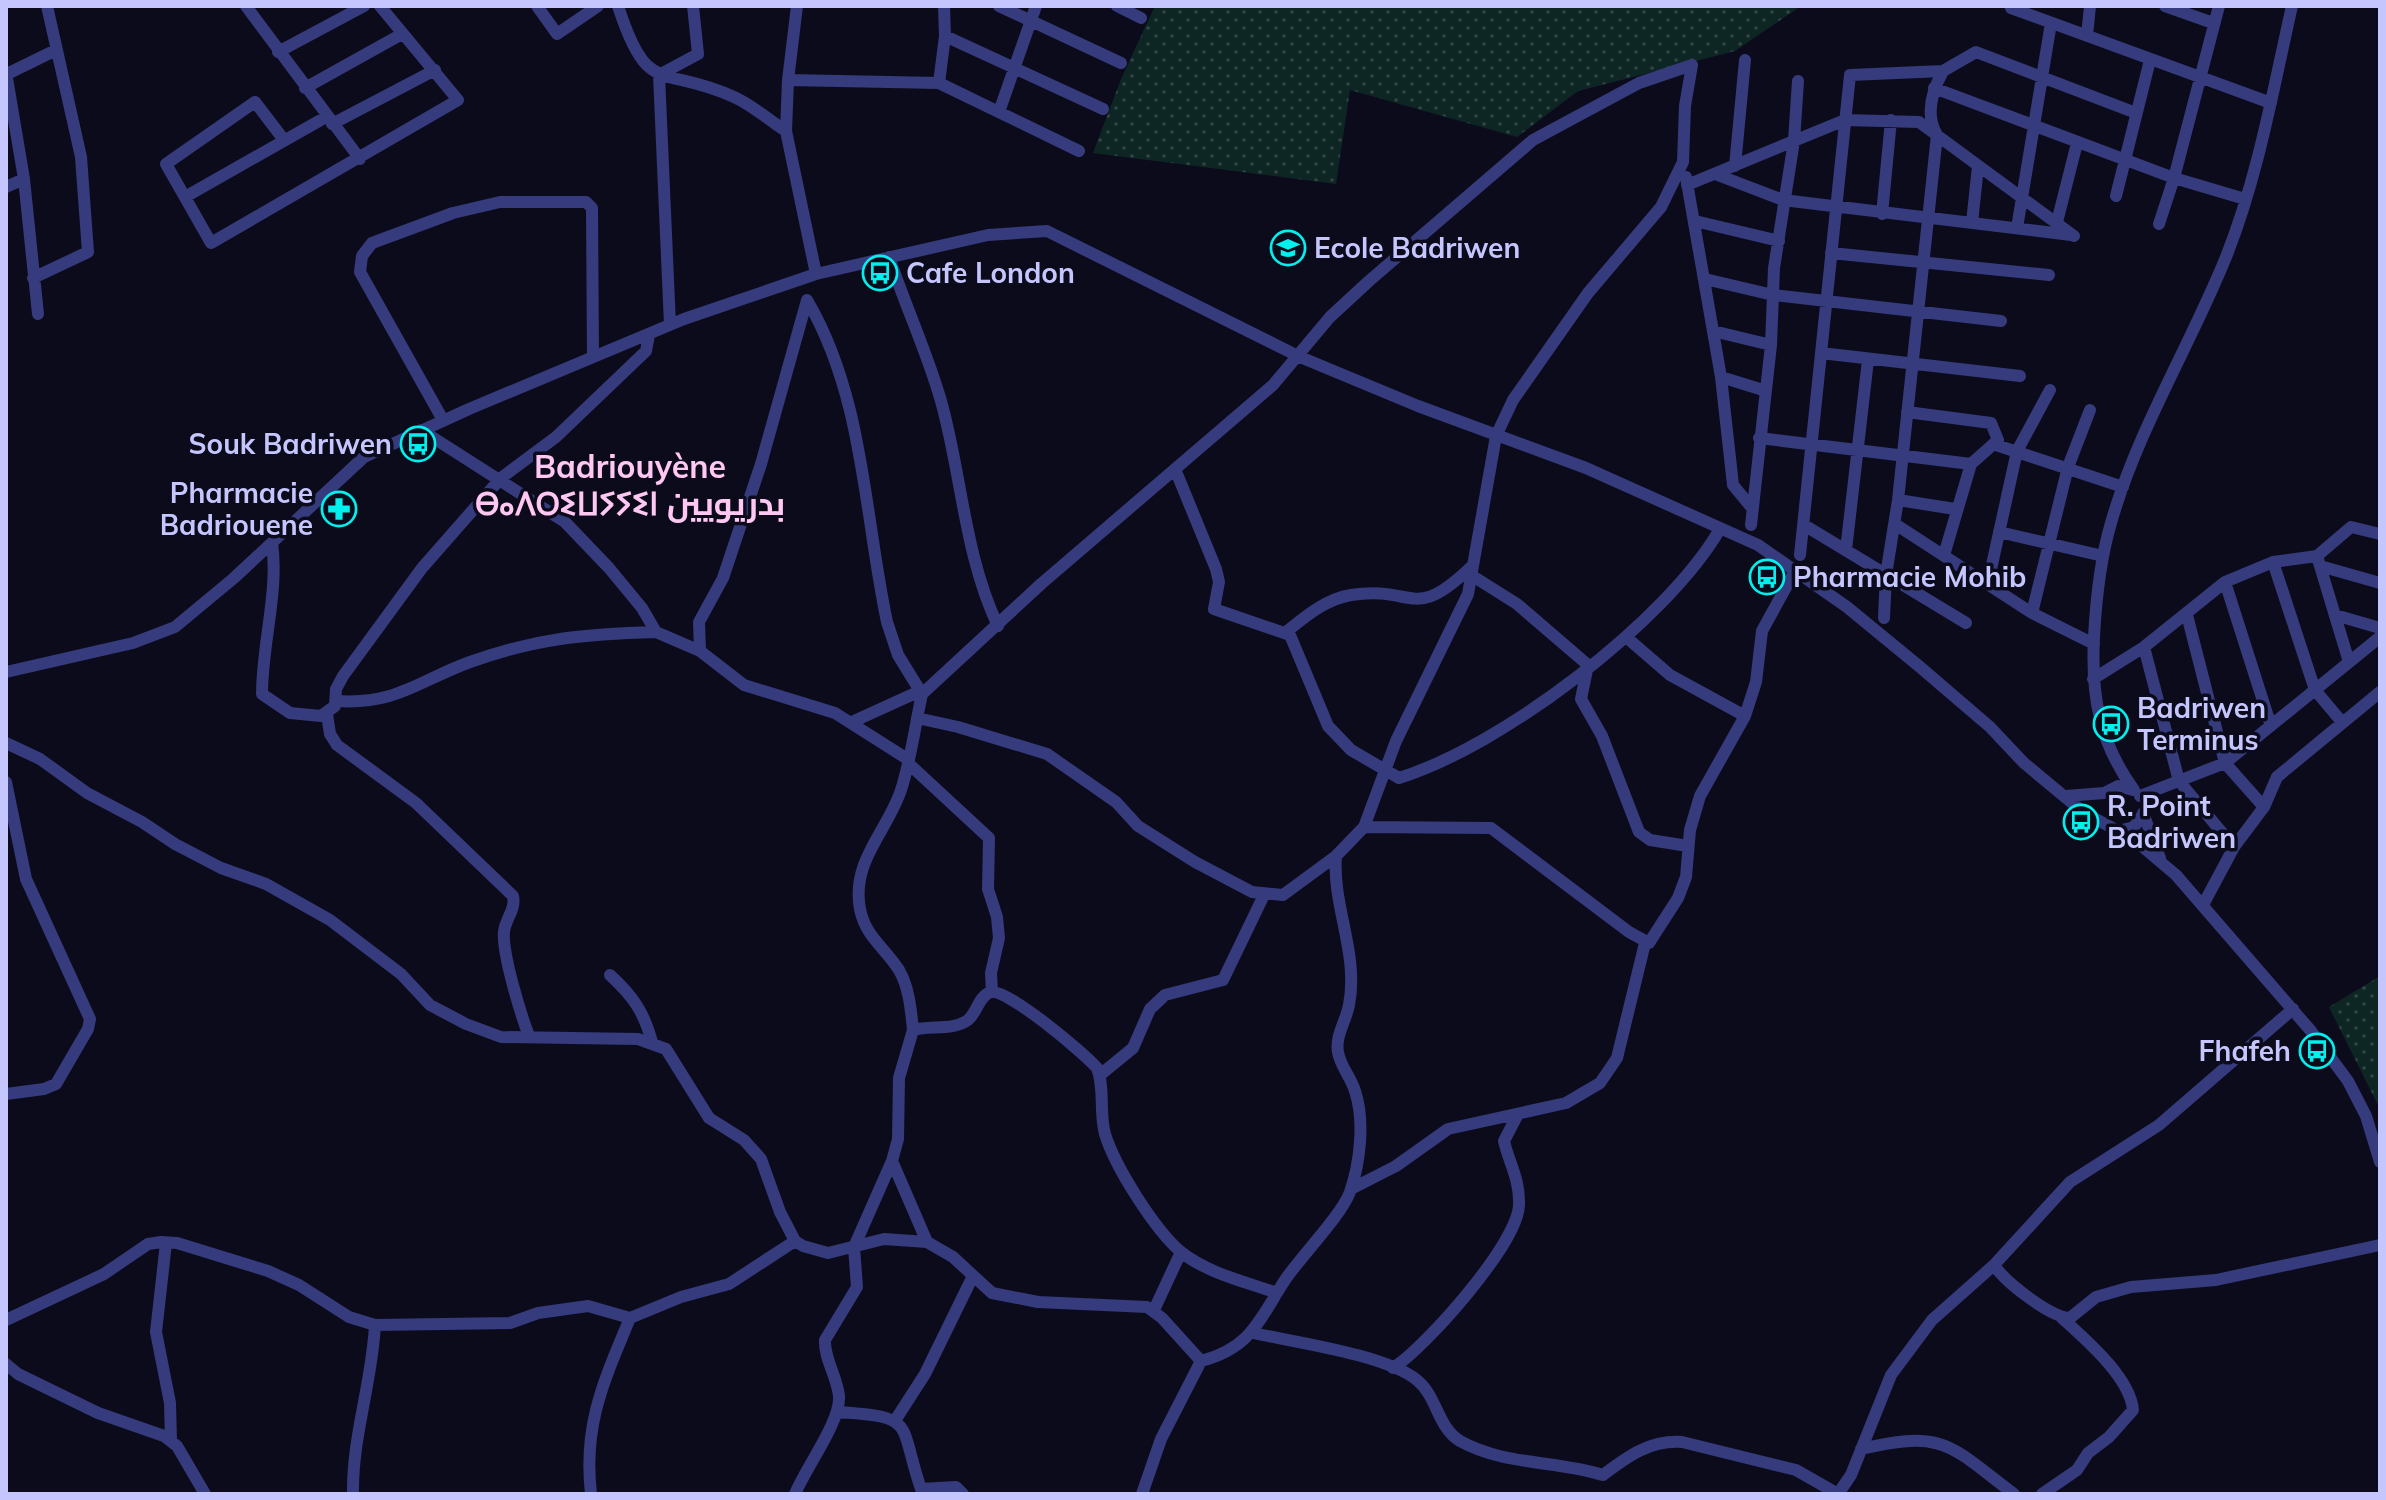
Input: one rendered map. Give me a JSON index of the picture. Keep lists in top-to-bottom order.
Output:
{
  "districts": ["Badriouyène ⴱⴰⴷⵔⵉⵡⵢⵢⵉⵏ بدريويين"],
  "places": {
    "school or university": ["Ecole Badriwen"],
    "bus stop": [
      "Cafe London",
      "Souk Badriwen",
      "Pharmacie Mohib",
      "Badriwen Terminus",
      "R. Point Badriwen",
      "Fhafeh"
    ],
    "pharmacy": ["Pharmacie Badriouene"]
  }
}
